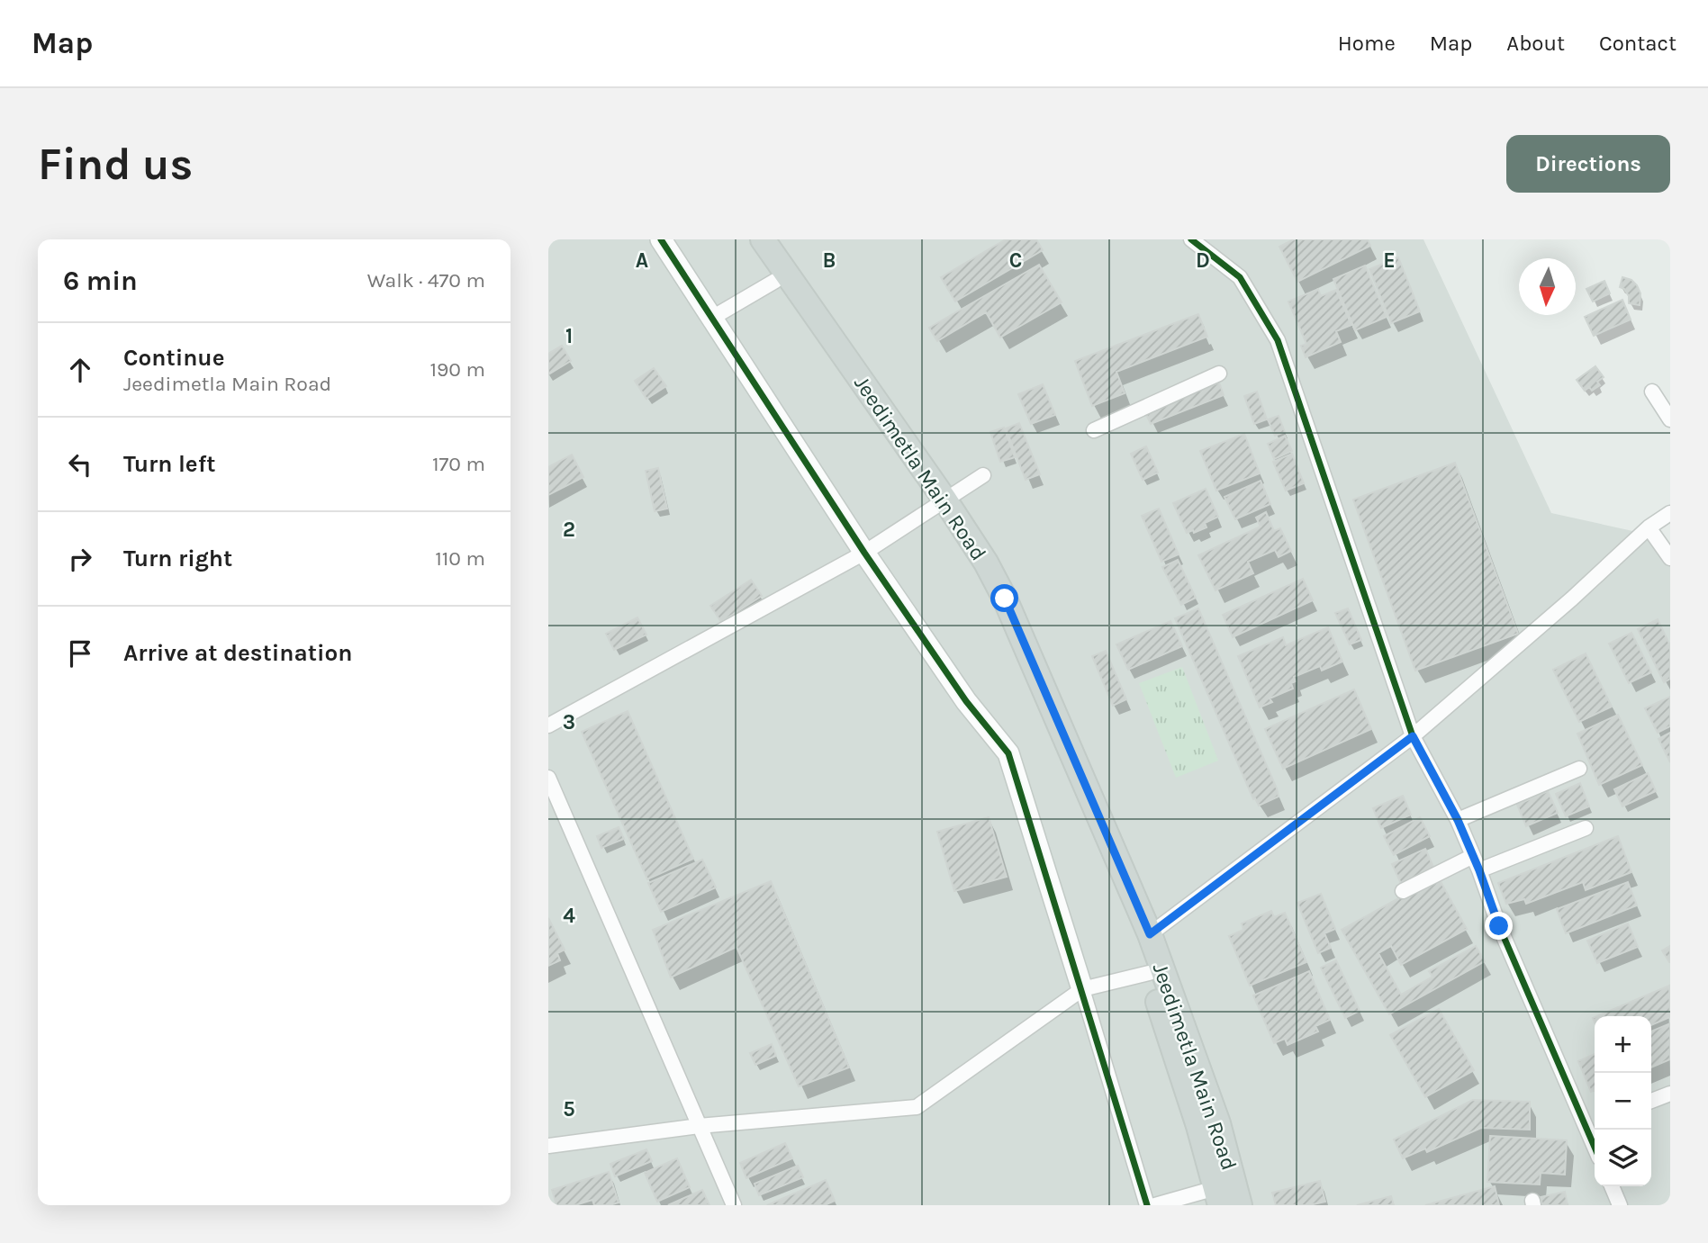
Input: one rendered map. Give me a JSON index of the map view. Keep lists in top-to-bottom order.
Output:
{
  "streets": {
    "main road": ["Jeedimetla Main Road"]
  },
  "north": "bottom",
  "page": {
    "header": "Map",
    "nav": [
      "Home",
      "Map",
      "About",
      "Contact"
    ],
    "buttons": "Directions",
    "title": "Find us",
    "heading": ["6 min", "Walk · 470 m"],
    "list": [
      ["Continue", "Jeedimetla Main Road", "190 m"],
      ["Turn left", "170 m"],
      ["Turn right", "110 m"],
      "Arrive at destination"
    ],
    "map_buttons": ["+", "−"]
  },
  "grid": {
    "columns": [
      "A",
      "B",
      "C",
      "D",
      "E"
    ],
    "rows": [
      "1",
      "2",
      "3",
      "4",
      "5"
    ]
  }
}
